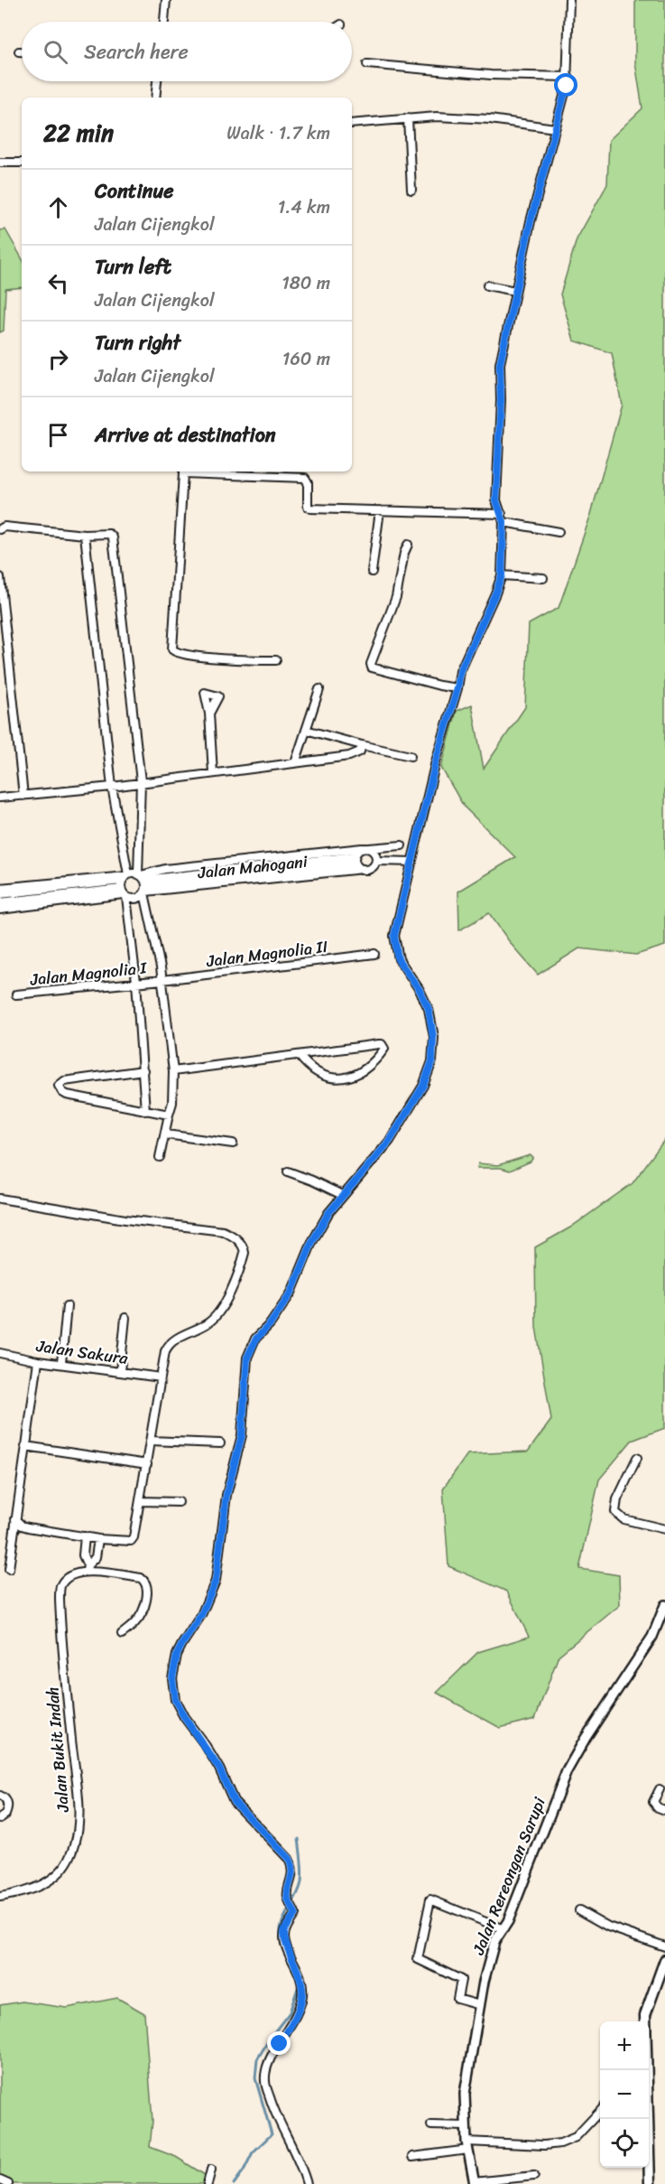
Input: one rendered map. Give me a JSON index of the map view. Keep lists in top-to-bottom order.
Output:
{
  "streets": {
    "street": [
      "Jalan Mahogani",
      "Jalan Magnolia II",
      "Jalan Magnolia I",
      "Jalan Sakura",
      "Jalan Bukit Indah",
      "Jalan Rereongan Sarupi"
    ]
  },
  "crossings": [
    ["Jalan Magnolia II", "Jalan Magnolia I"]
  ],
  "page": {
    "search": "Search here",
    "heading": ["22 min", "Walk · 1.7 km"],
    "list": [
      ["Continue", "Jalan Cijengkol", "1.4 km"],
      ["Turn left", "Jalan Cijengkol", "180 m"],
      ["Turn right", "Jalan Cijengkol", "160 m"],
      "Arrive at destination"
    ],
    "map_buttons": ["+", "−"]
  }
}
